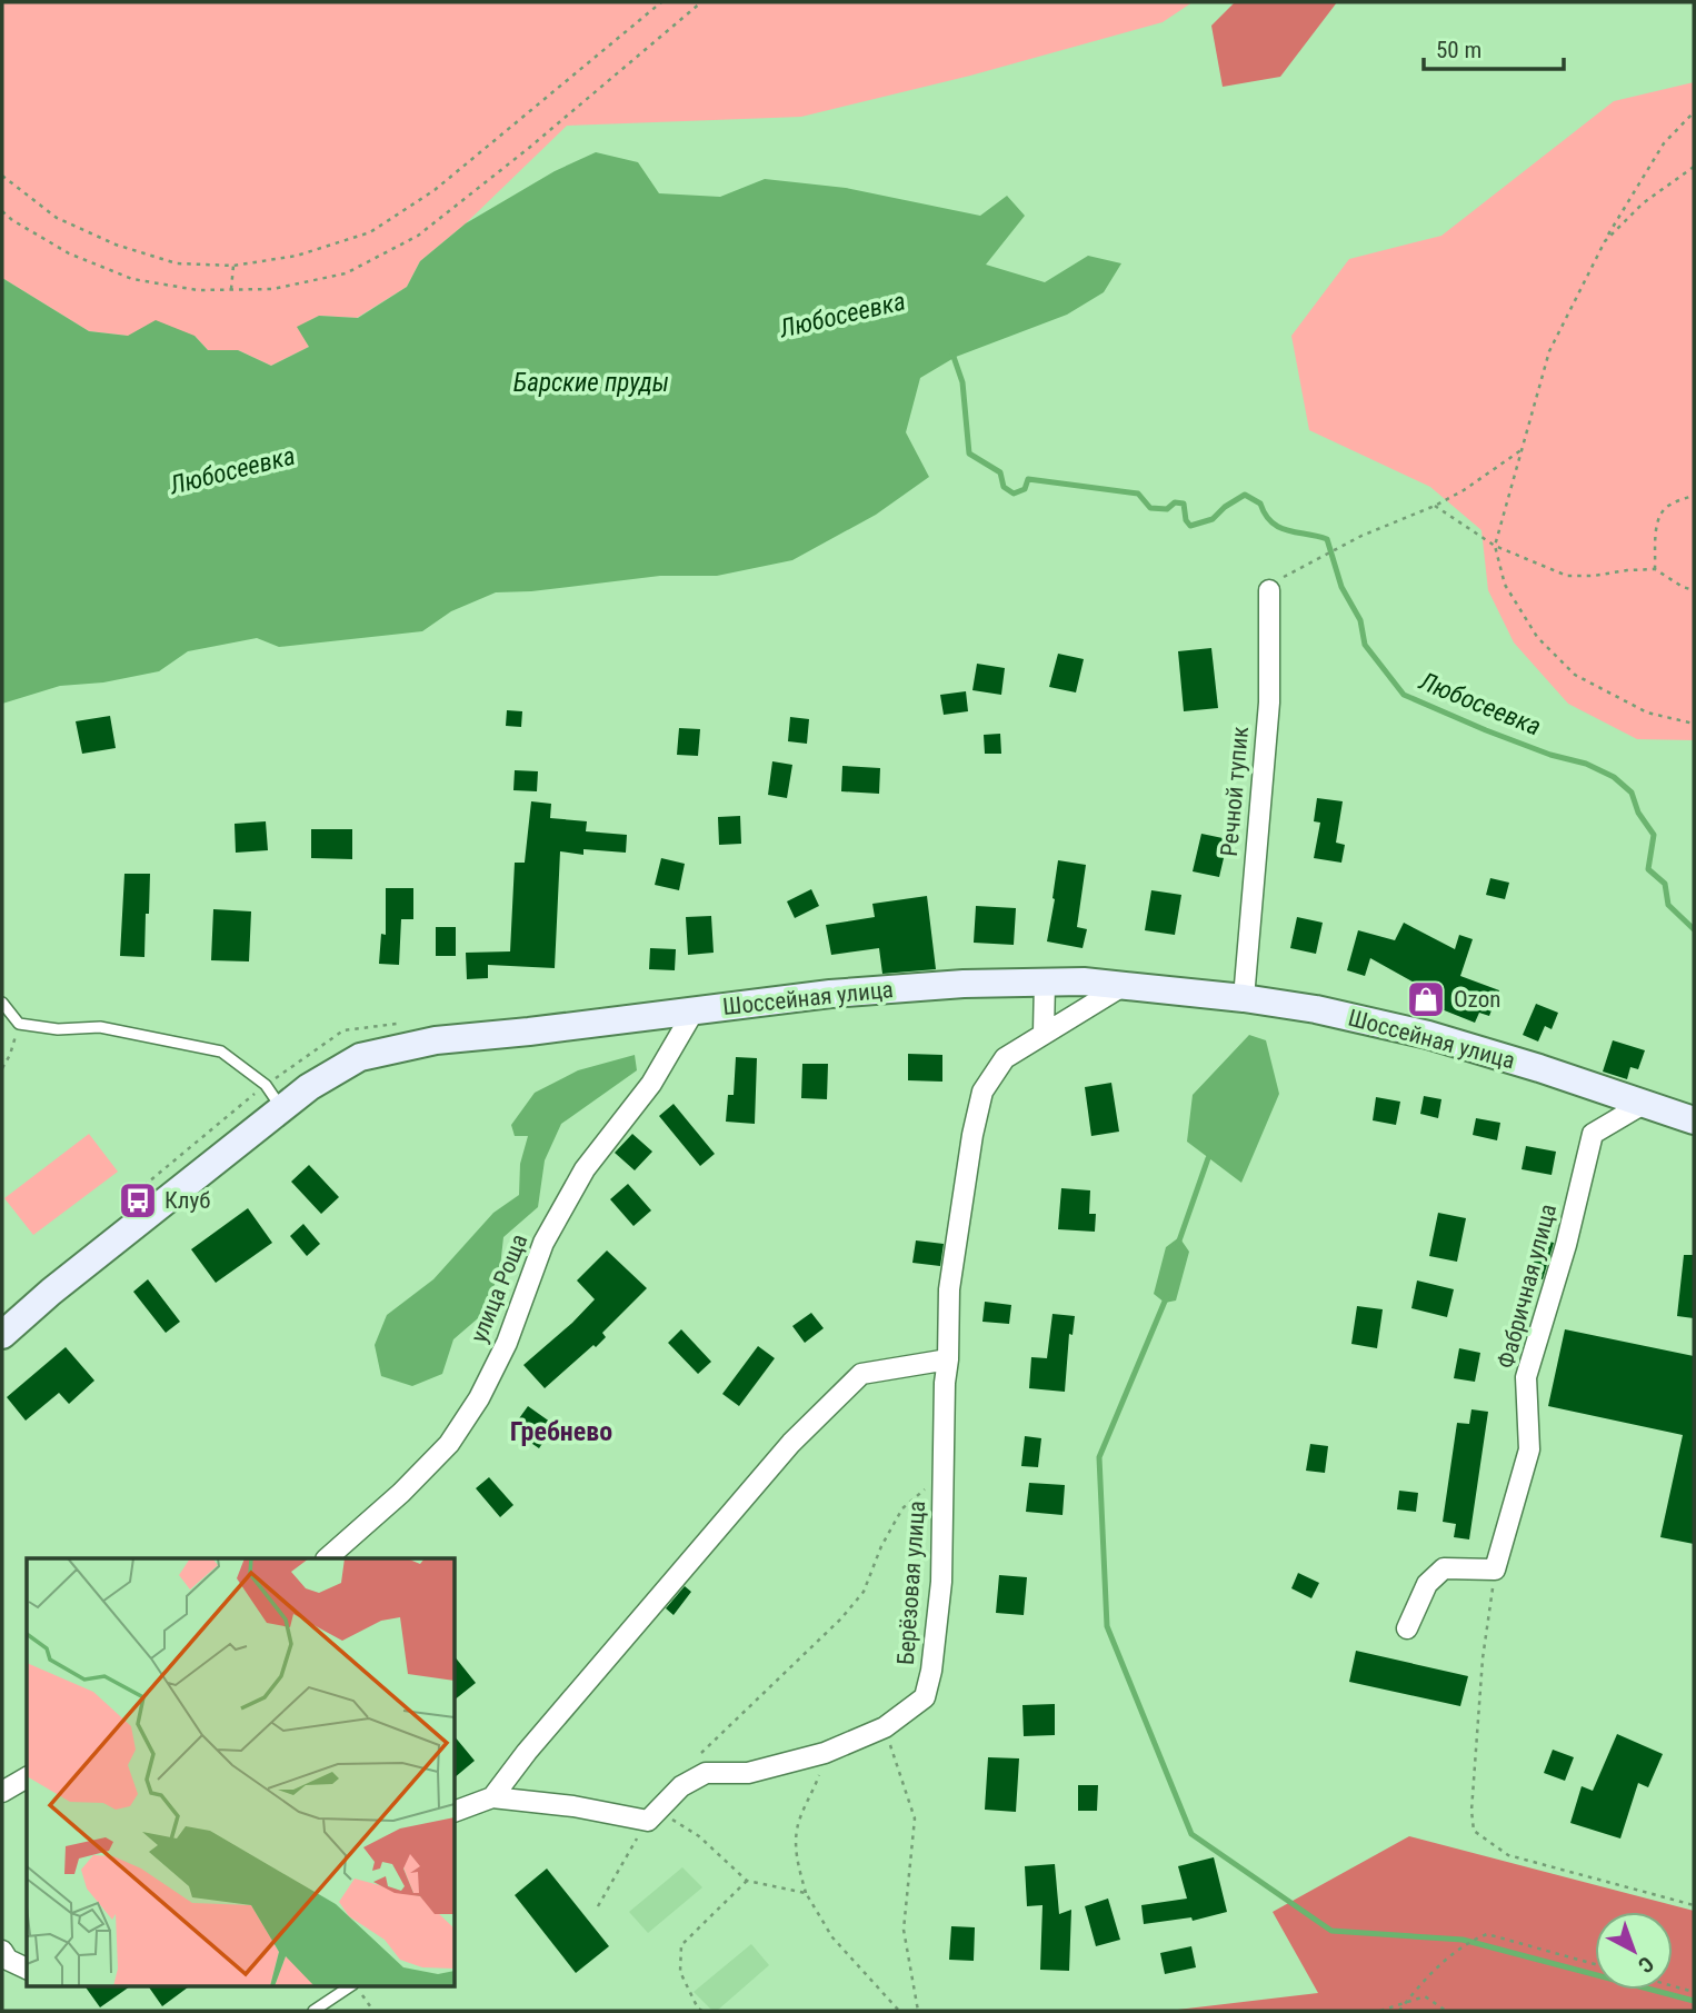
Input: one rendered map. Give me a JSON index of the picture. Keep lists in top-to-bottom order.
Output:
{
  "streets": {
    "street": [
      "Речной тупик",
      "Шоссейная улица",
      "Фабричная улица",
      "улица Роща",
      "Берёзовая улица"
    ]
  },
  "crossings": [
    ["Речной тупик", "Шоссейная улица"],
    ["Шоссейная улица", "Фабричная улица"],
    ["Шоссейная улица", "улица Роща"],
    ["Шоссейная улица", "Берёзовая улица"]
  ],
  "districts": ["Гребнево"],
  "water": ["Любосеевка", "Барские пруды"],
  "places": {
    "shop": ["Ozon"],
    "bus stop": ["Клуб"]
  },
  "scale_bar": "50 m",
  "north": "bottom right"
}
